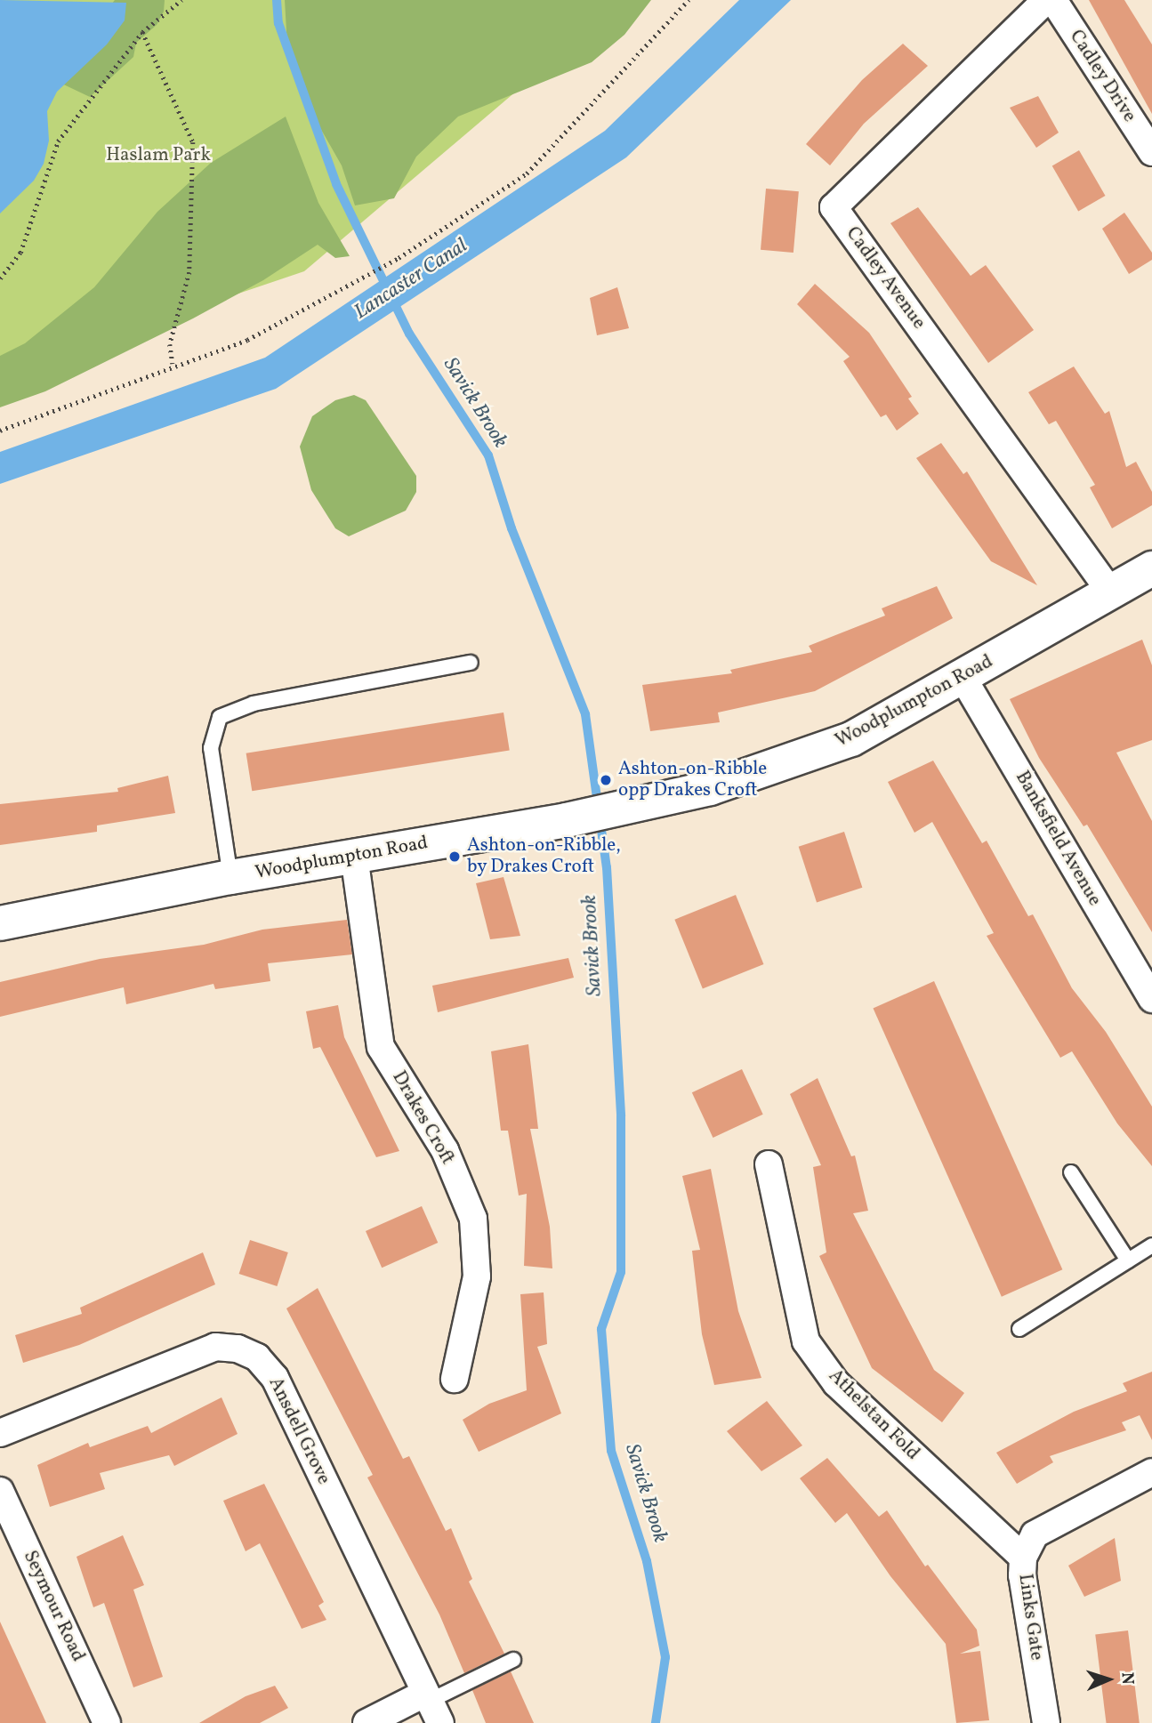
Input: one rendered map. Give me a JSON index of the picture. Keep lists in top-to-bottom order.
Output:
{
  "streets": {
    "main road": ["Woodplumpton Road"],
    "street": [
      "Cadley Drive",
      "Cadley Avenue",
      "Banksfield Avenue",
      "Drakes Croft",
      "Athelstan Fold",
      "Ansdell Grove",
      "Seymour Road",
      "Links Gate"
    ]
  },
  "crossings": [
    ["Cadley Avenue", "Woodplumpton Road"],
    ["Woodplumpton Road", "Banksfield Avenue"],
    ["Woodplumpton Road", "Drakes Croft"],
    ["Athelstan Fold", "Links Gate"]
  ],
  "water": ["Lancaster Canal", "Savick Brook"],
  "parks": ["Haslam Park"],
  "places": ["Ashton-on-Ribble opp Drakes Croft", "Ashton-on-Ribble, by Drakes Croft"],
  "north": "right"
}
